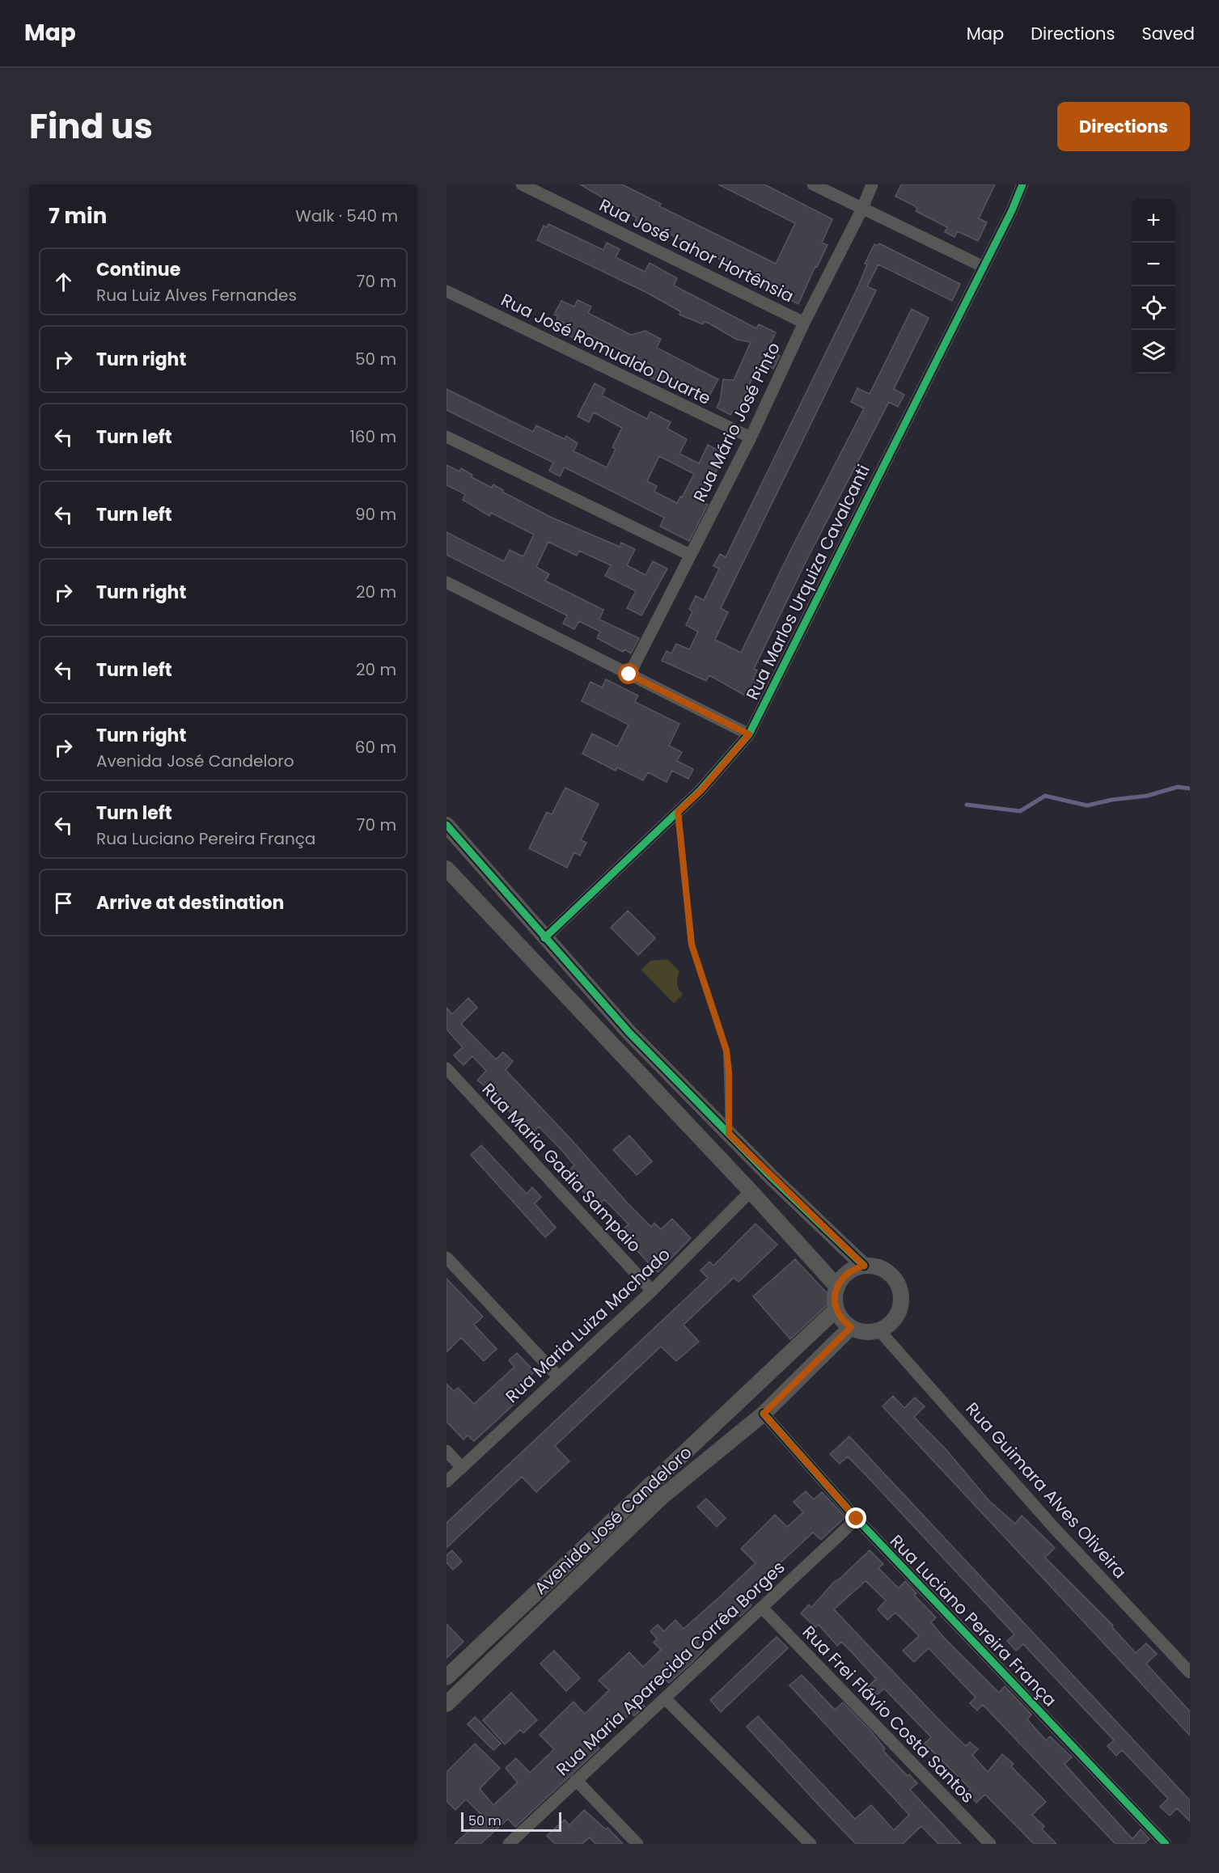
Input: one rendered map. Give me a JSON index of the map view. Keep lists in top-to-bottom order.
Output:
{
  "streets": {
    "street": [
      "Rua José Lahor Hortênsia",
      "Rua José Romualdo Duarte",
      "Rua Mário José Pinto",
      "Rua Marlos Urquiza Cavalcanti",
      "Rua Maria Gadia Sampaio",
      "Rua Maria Luiza Machado",
      "Rua Guimara Alves Oliveira",
      "Avenida José Candeloro",
      "Rua Luciano Pereira França",
      "Rua Maria Aparecida Corrêa Borges",
      "Rua Frei Flávio Costa Santos"
    ]
  },
  "crossings": [
    ["Rua José Lahor Hortênsia", "Rua Mário José Pinto"],
    ["Rua José Romualdo Duarte", "Rua Mário José Pinto"],
    ["Rua Maria Gadia Sampaio", "Rua Maria Luiza Machado"],
    ["Rua Guimara Alves Oliveira", "Avenida José Candeloro"],
    ["Avenida José Candeloro", "Rua Luciano Pereira França"],
    ["Rua Luciano Pereira França", "Rua Maria Aparecida Corrêa Borges"],
    ["Rua Maria Aparecida Corrêa Borges", "Rua Frei Flávio Costa Santos"]
  ],
  "scale_bar": "50 m",
  "page": {
    "header": "Map",
    "nav": ["Map", "Directions", "Saved"],
    "title": "Find us",
    "buttons": "Directions",
    "heading": ["7 min", "Walk · 540 m"],
    "map_buttons": ["+", "−"],
    "list": [
      ["Continue", "Rua Luiz Alves Fernandes", "70 m"],
      ["Turn right", "50 m"],
      ["Turn left", "160 m"],
      ["Turn left", "90 m"],
      ["Turn right", "20 m"],
      ["Turn left", "20 m"],
      ["Turn right", "Avenida José Candeloro", "60 m"],
      ["Turn left", "Rua Luciano Pereira França", "70 m"],
      "Arrive at destination"
    ],
    "scale": "50 m"
  }
}
